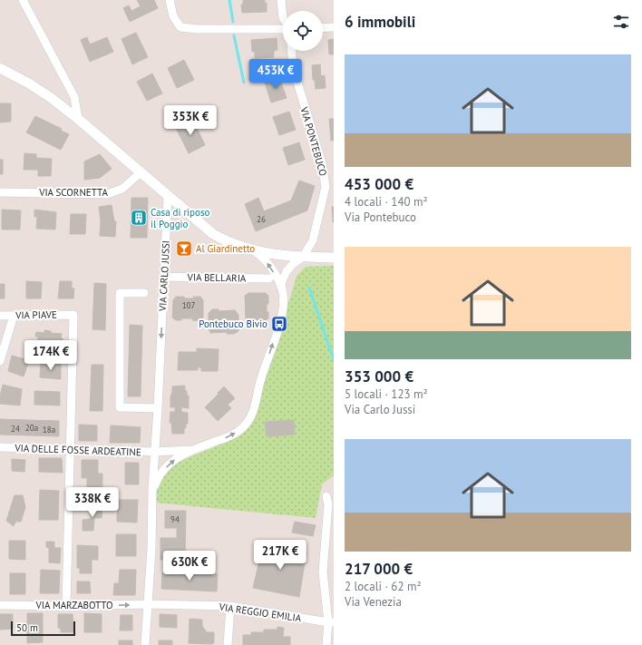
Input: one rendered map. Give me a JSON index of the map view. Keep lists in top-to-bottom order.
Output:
{
  "streets": {
    "street": [
      "VIA PONTEBUCO",
      "VIA SCORNETTA",
      "VIA CARLO JUSSI",
      "VIA BELLARIA",
      "VIA PIAVE",
      "VIA DELLE FOSSE ARDEATINE",
      "VIA MARZABOTTO",
      "VIA REGGIO EMILIA"
    ]
  },
  "crossings": [
    ["VIA PONTEBUCO", "VIA CARLO JUSSI"],
    ["VIA CARLO JUSSI", "VIA BELLARIA"],
    ["VIA CARLO JUSSI", "VIA DELLE FOSSE ARDEATINE"],
    ["VIA CARLO JUSSI", "VIA MARZABOTTO"],
    ["VIA CARLO JUSSI", "VIA REGGIO EMILIA"],
    ["VIA PIAVE", "VIA DELLE FOSSE ARDEATINE"],
    ["VIA MARZABOTTO", "VIA REGGIO EMILIA"]
  ],
  "one_way": ["VIA MARZABOTTO"],
  "places": {
    "building": ["Casa di riposo il Poggio"],
    "bar": ["Al Giardinetto"],
    "bus stop": ["Pontebuco Bivio"]
  },
  "house_numbers": [
    "26",
    "107",
    "20a",
    "24",
    "18a",
    "94"
  ],
  "scale_bar": "50 m",
  "page": {
    "heading": "6 immobili",
    "list": [
      {
        "name": "453 000 €",
        "note": "4 locali · 140 m² · Via Pontebuco"
      },
      {
        "name": "353 000 €",
        "note": "5 locali · 123 m² · Via Carlo Jussi"
      },
      {
        "name": "217 000 €",
        "note": "2 locali · 62 m² · Via Venezia"
      }
    ],
    "price": [
      "453K €",
      "353K €",
      "174K €",
      "338K €",
      "217K €",
      "630K €"
    ],
    "scale": "50 m"
  }
}
